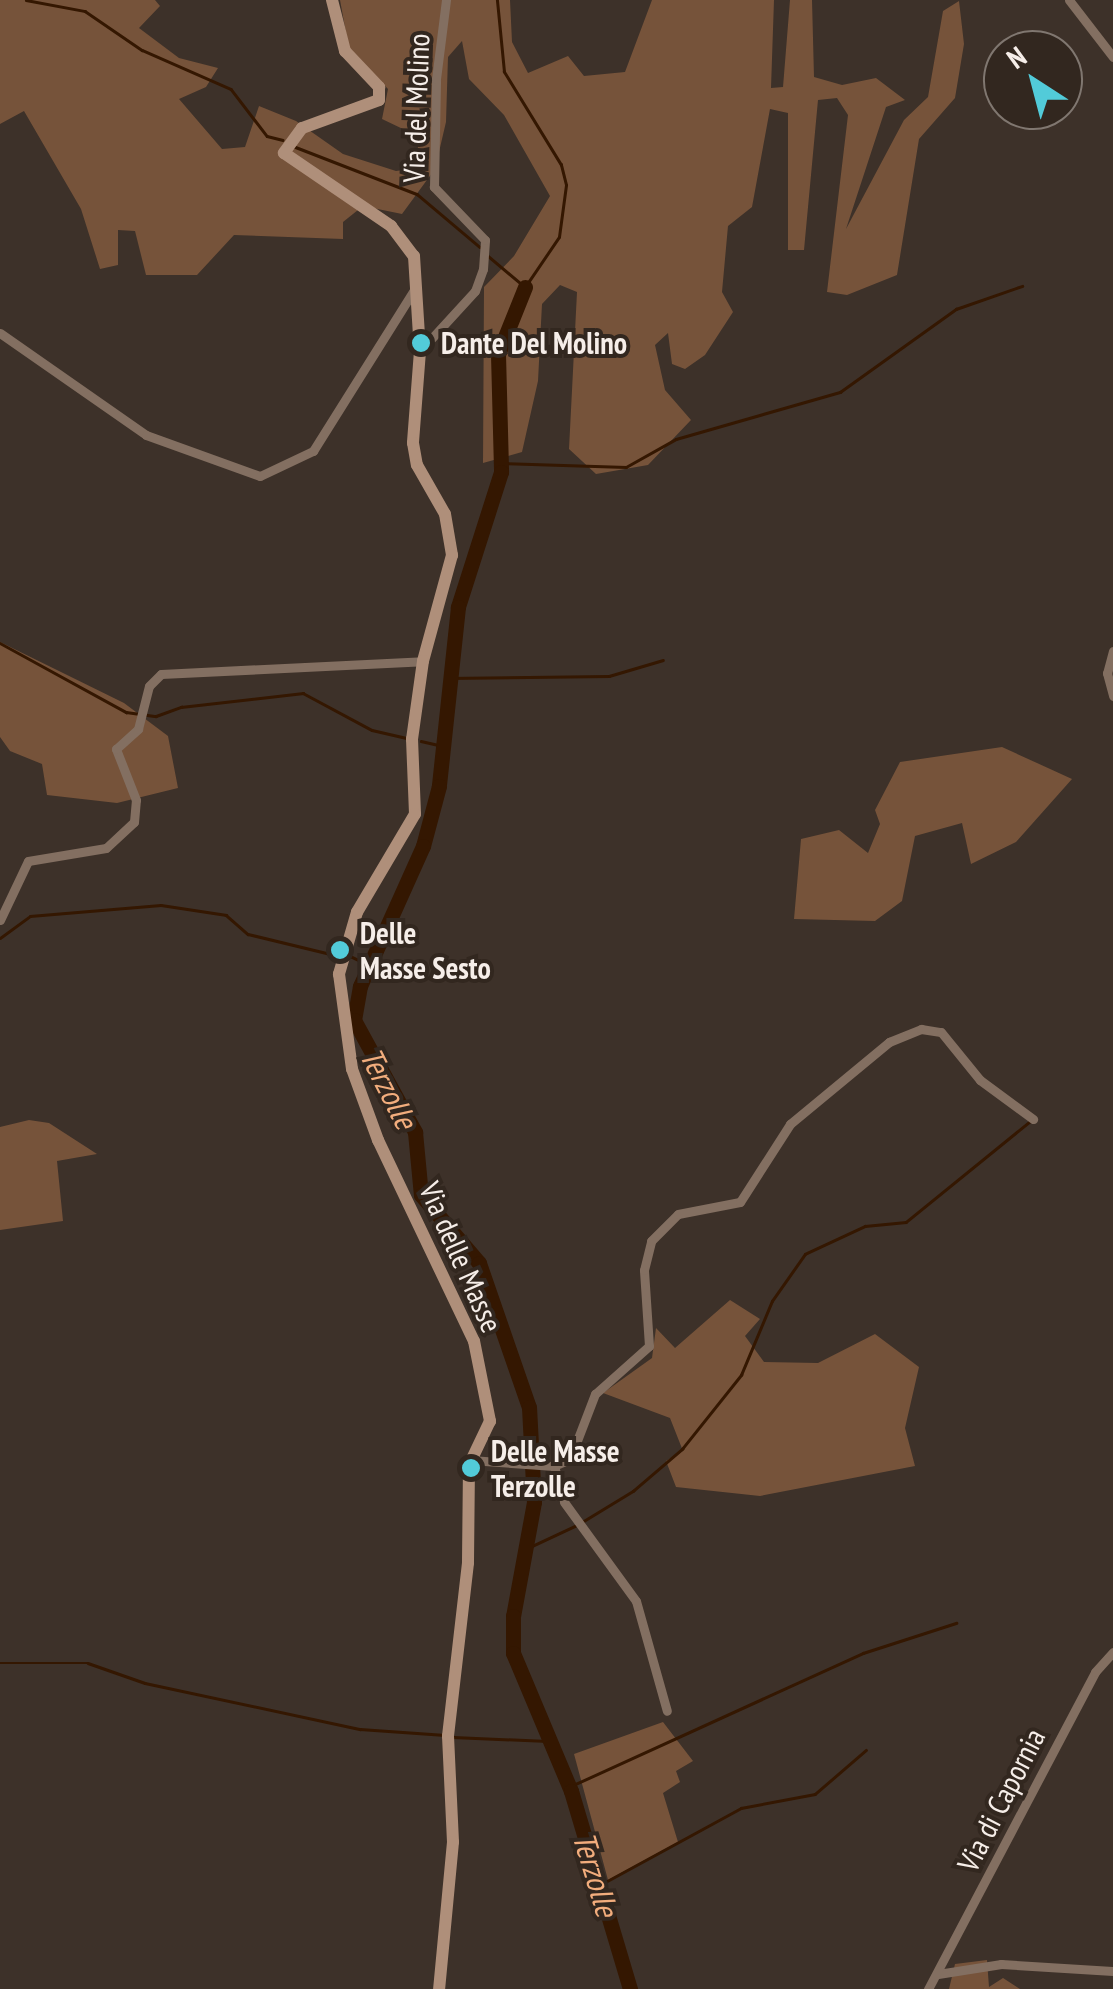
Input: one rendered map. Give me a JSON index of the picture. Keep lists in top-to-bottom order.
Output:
{
  "streets": {
    "street": ["Via del Molino", "Via delle Masse", "Via di Capornia"]
  },
  "crossings": [
    ["Via del Molino", "Via delle Masse"]
  ],
  "water": ["Terzolle"],
  "places": ["Dante Del Molino", "Delle Masse Sesto", "Delle Masse Terzolle"],
  "north": "top left"
}
